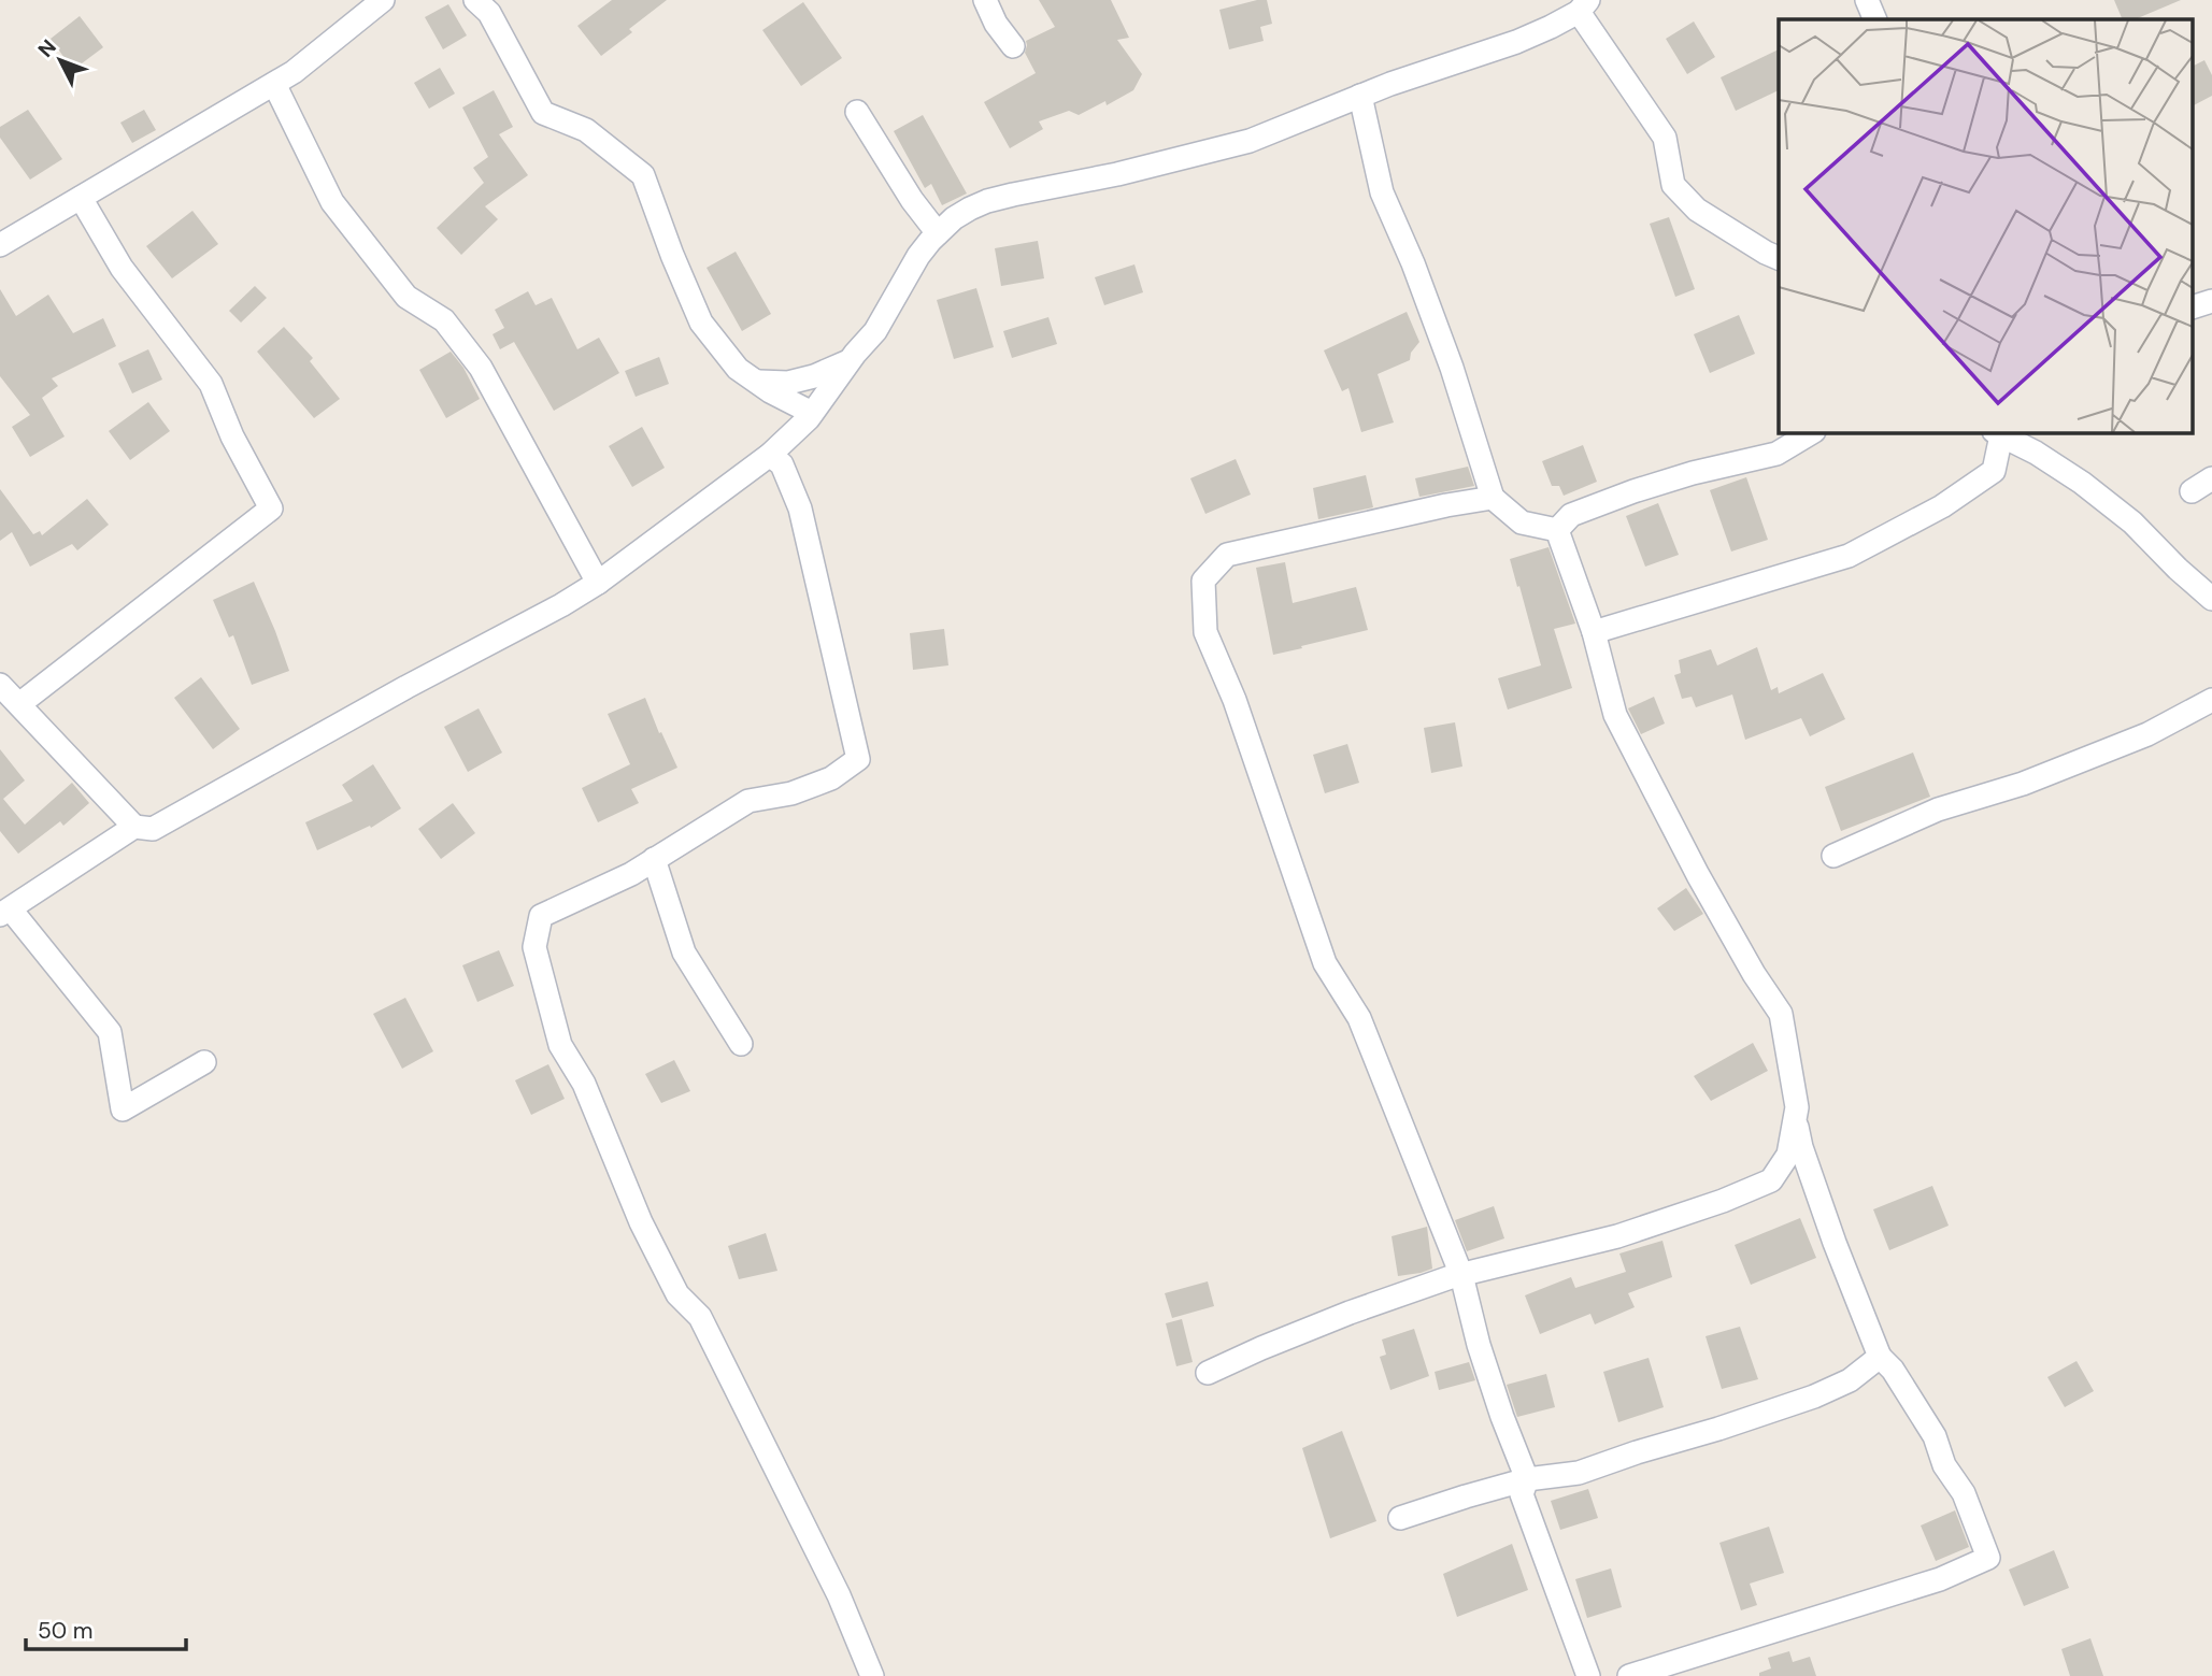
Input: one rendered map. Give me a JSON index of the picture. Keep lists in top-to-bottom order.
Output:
{
  "scale_bar": "50 m",
  "north": "top left"
}
